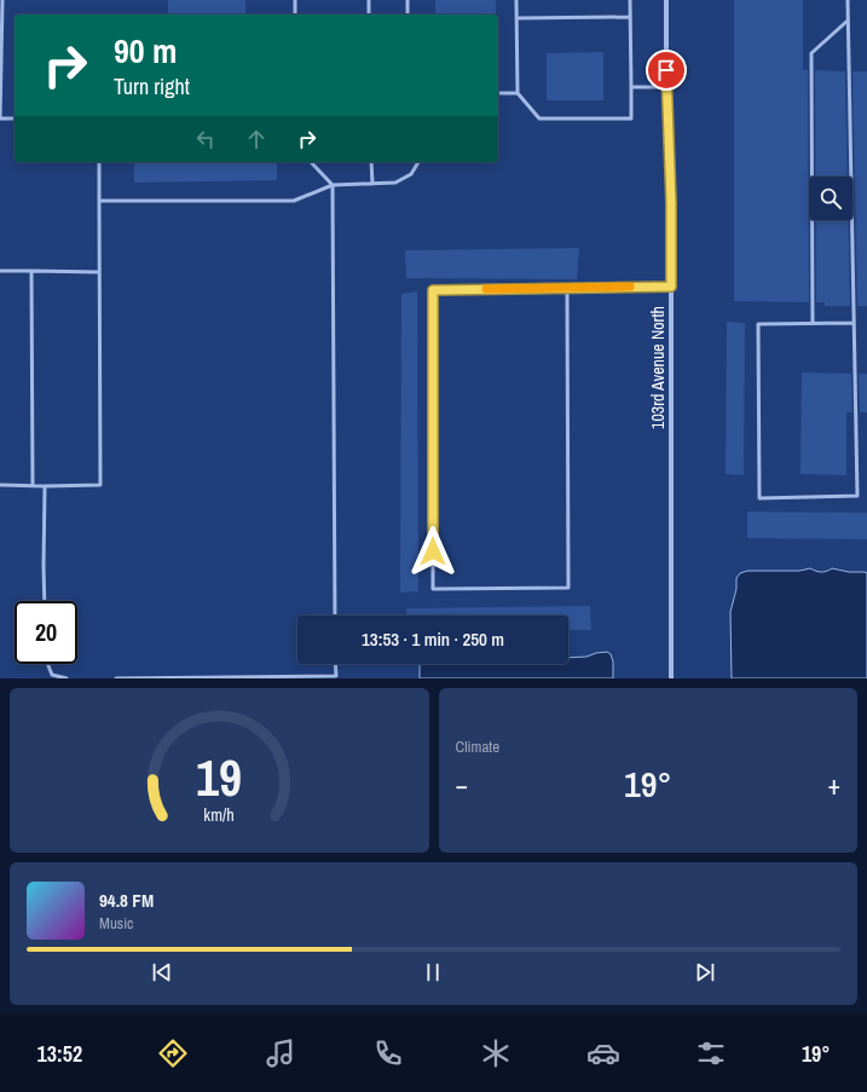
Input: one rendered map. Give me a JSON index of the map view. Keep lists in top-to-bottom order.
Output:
{
  "streets": {
    "street": ["103rd Avenue North"]
  },
  "page": {
    "turn": ["90 m", "Turn right"],
    "limit": "20",
    "trip": "13:53 · 1 min · 250 m",
    "tile": "Climate",
    "heat": ["−", "19°", "+"],
    "song": ["94.8 FM", "Music"],
    "tabs": ["13:52", "19°"],
    "gauge": ["19", "km/h"]
  }
}
